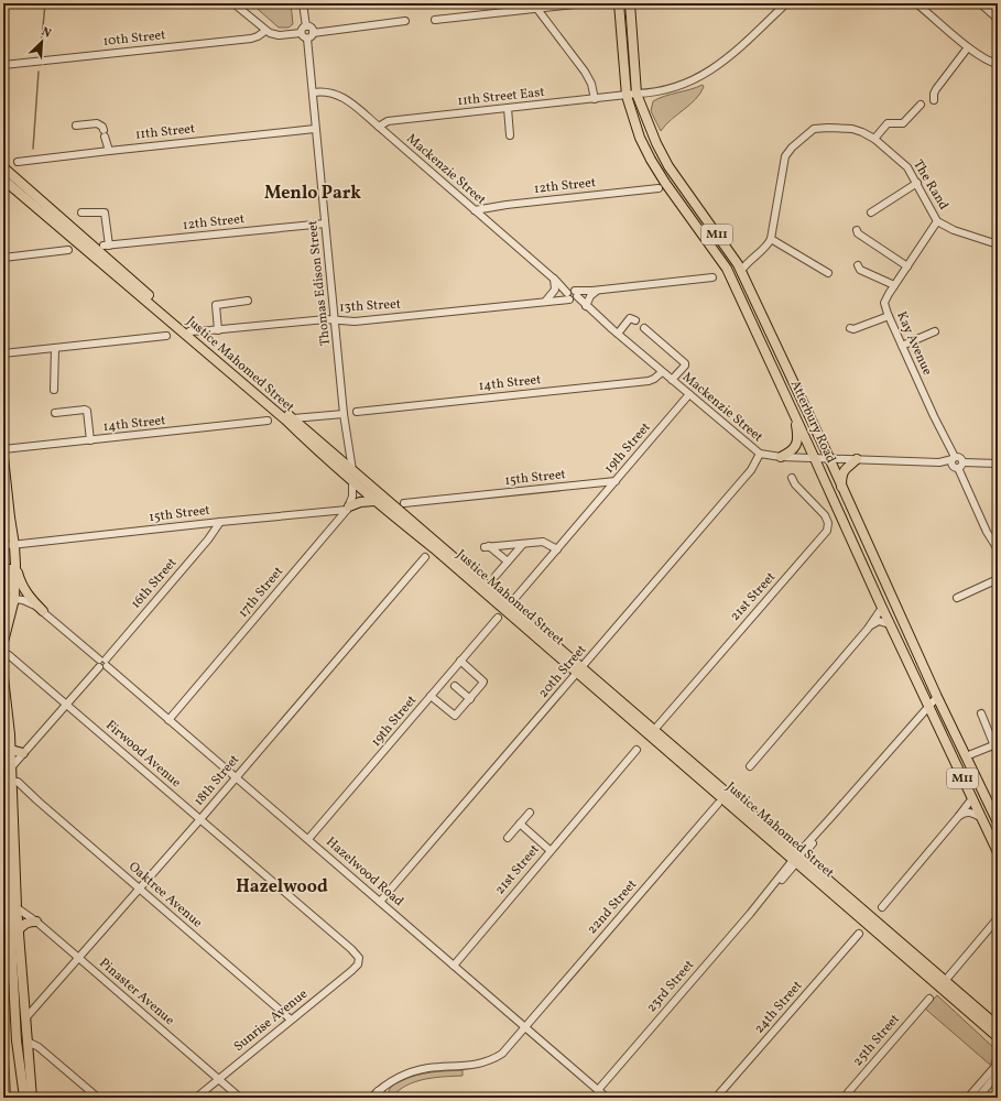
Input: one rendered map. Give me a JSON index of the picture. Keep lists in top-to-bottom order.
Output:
{
  "streets": {
    "main road": ["M11", "Justice Mahomed Street", "Atterbury Road"],
    "street": [
      "10th Street",
      "11th Street East",
      "11th Street",
      "Mackenzie Street",
      "The Rand",
      "12th Street",
      "Thomas Edison Street",
      "13th Street",
      "Kay Avenue",
      "14th Street",
      "19th Street",
      "15th Street",
      "16th Street",
      "17th Street",
      "21st Street",
      "20th Street",
      "Firwood Avenue",
      "18th Street",
      "Hazelwood Road",
      "Oaktree Avenue",
      "22nd Street",
      "23rd Street",
      "Pinaster Avenue",
      "24th Street",
      "Sunrise Avenue",
      "25th Street"
    ]
  },
  "crossings": [
    ["11th Street East", "Mackenzie Street"],
    ["11th Street East", "Atterbury Road"],
    ["11th Street", "Thomas Edison Street"],
    ["Mackenzie Street", "12th Street"],
    ["Mackenzie Street", "Thomas Edison Street"],
    ["Mackenzie Street", "13th Street"],
    ["Mackenzie Street", "Kay Avenue"],
    ["Mackenzie Street", "14th Street"],
    ["Mackenzie Street", "Atterbury Road"],
    ["Mackenzie Street", "19th Street"],
    ["Mackenzie Street", "20th Street"],
    ["The Rand", "Kay Avenue"],
    ["12th Street", "Thomas Edison Street"],
    ["Thomas Edison Street", "13th Street"],
    ["Thomas Edison Street", "Justice Mahomed Street"],
    ["13th Street", "Justice Mahomed Street"],
    ["Justice Mahomed Street", "21st Street"],
    ["Justice Mahomed Street", "20th Street"],
    ["Justice Mahomed Street", "23rd Street"],
    ["Atterbury Road", "23rd Street"],
    ["19th Street", "15th Street"],
    ["19th Street", "Hazelwood Road"],
    ["15th Street", "16th Street"],
    ["15th Street", "17th Street"],
    ["16th Street", "Firwood Avenue"],
    ["16th Street", "Hazelwood Road"],
    ["17th Street", "Hazelwood Road"],
    ["21st Street", "Hazelwood Road"],
    ["20th Street", "Hazelwood Road"],
    ["Firwood Avenue", "18th Street"],
    ["Firwood Avenue", "Sunrise Avenue"],
    ["18th Street", "Hazelwood Road"],
    ["18th Street", "Oaktree Avenue"],
    ["18th Street", "Pinaster Avenue"],
    ["Hazelwood Road", "22nd Street"],
    ["Hazelwood Road", "23rd Street"],
    ["Oaktree Avenue", "Sunrise Avenue"],
    ["Pinaster Avenue", "Sunrise Avenue"]
  ],
  "districts": ["Menlo Park", "Hazelwood"],
  "north": "top right"
}
